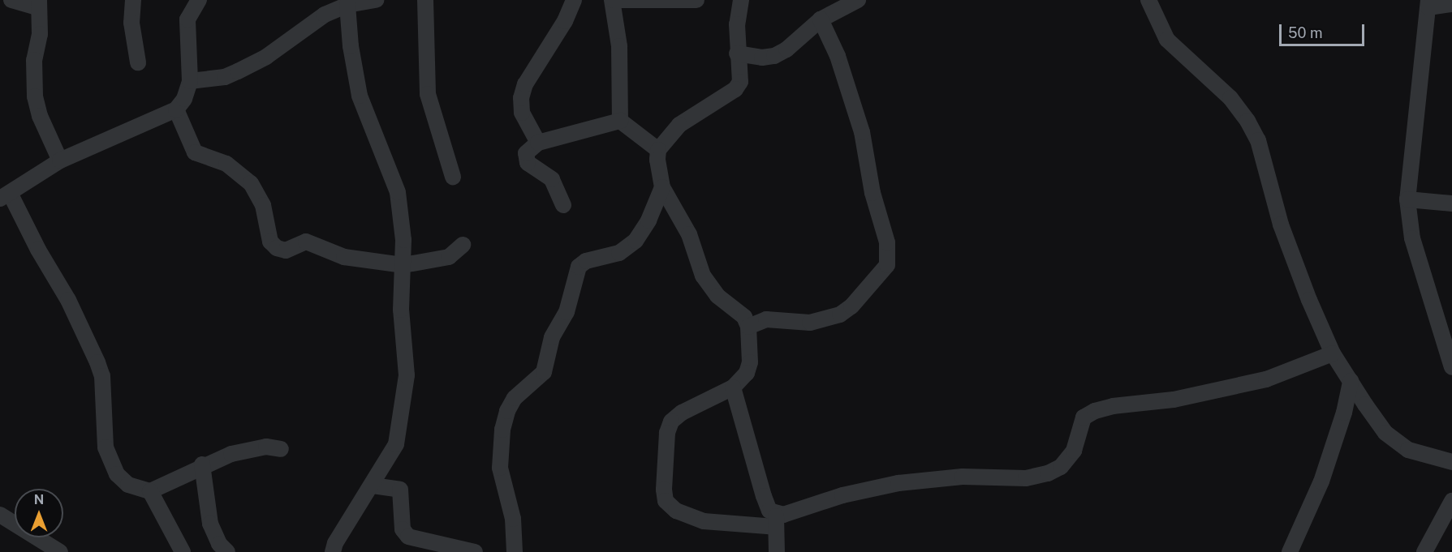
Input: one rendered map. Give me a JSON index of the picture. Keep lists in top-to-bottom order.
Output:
{
  "scale_bar": "50 m",
  "north": "top"
}
